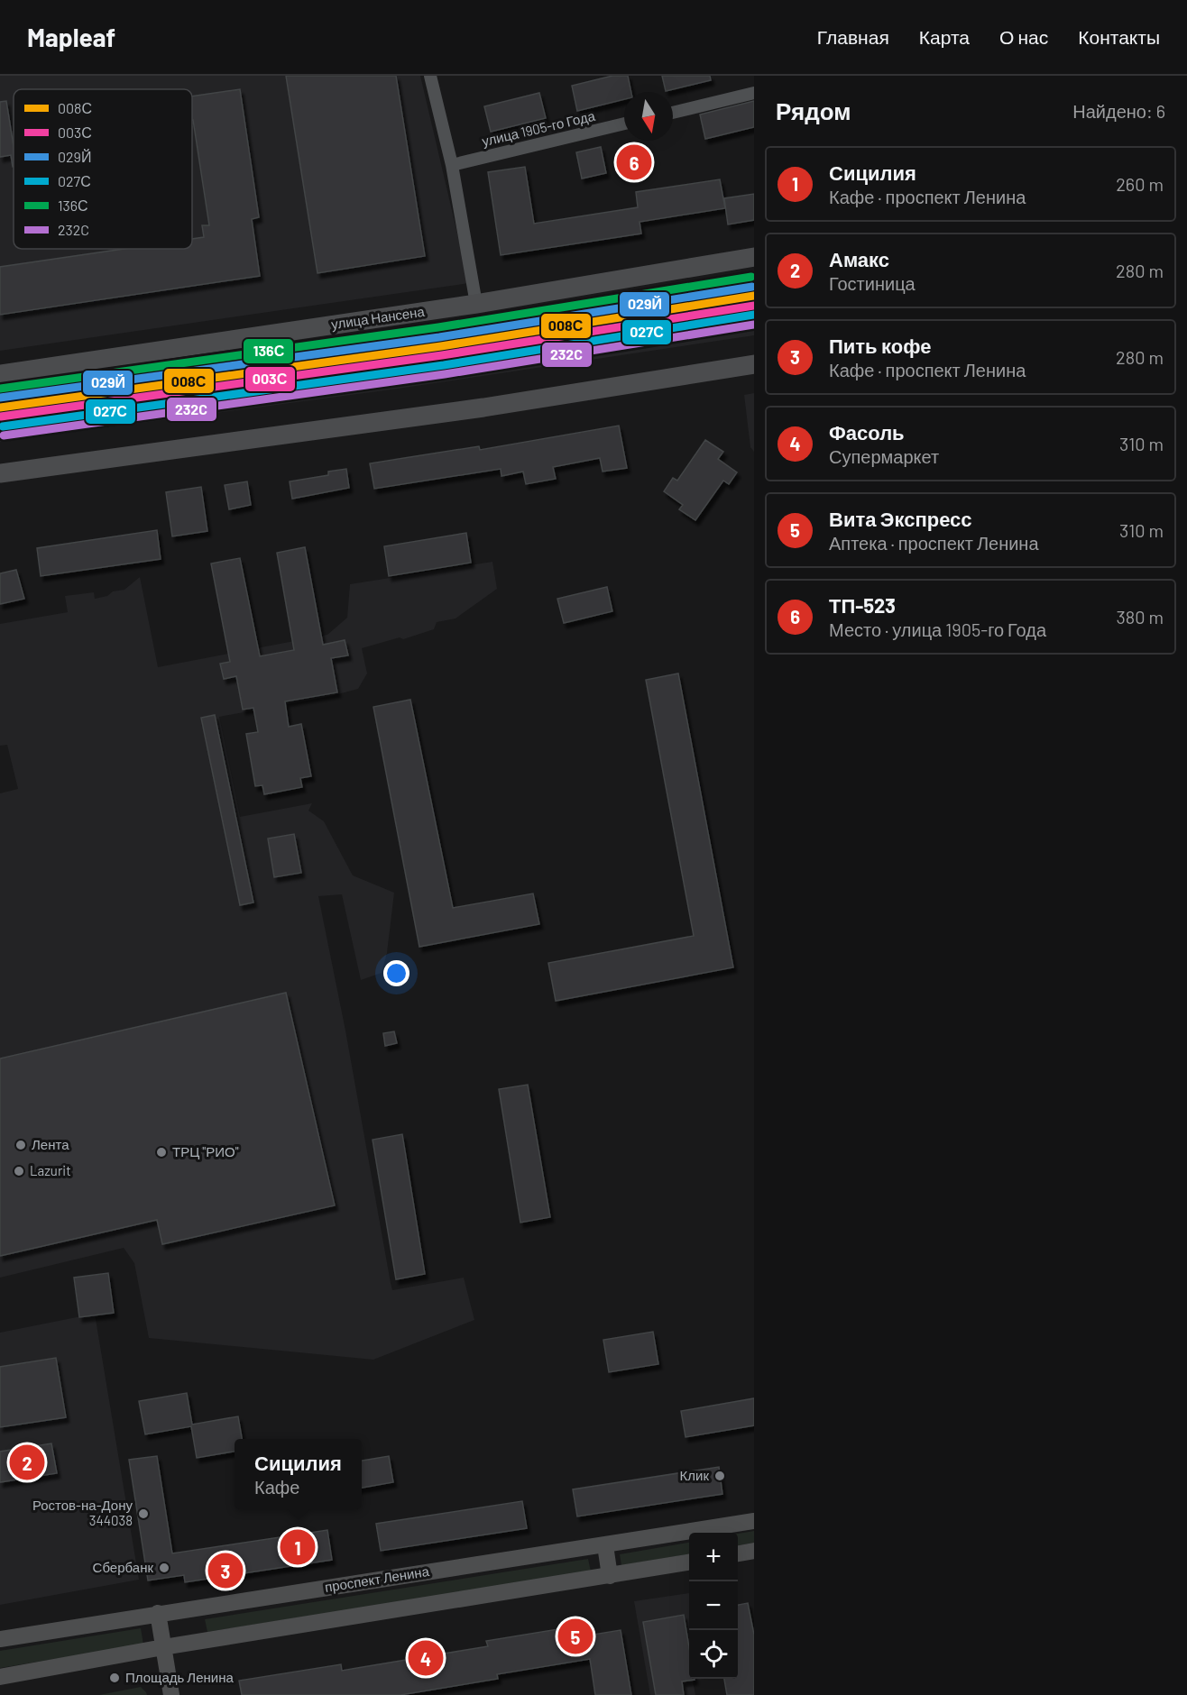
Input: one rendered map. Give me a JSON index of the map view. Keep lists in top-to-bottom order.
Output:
{
  "streets": {
    "main road": ["улица Нансена", "проспект Ленина"],
    "street": ["улица 1905-го Года"]
  },
  "places": [
    "Лента",
    "ТРЦ \"РИО\"",
    "Lazurit",
    "Клик",
    "Ростов-на-Дону 344038",
    "Сбербанк",
    "Площадь Ленина"
  ],
  "lines": [
    "transit line 136С",
    "transit line 029Й",
    "transit line 008С",
    "transit line 003С",
    "transit line 027С",
    "transit line 232C"
  ],
  "legend": [
    "008С",
    "003С",
    "029Й",
    "027С",
    "136С",
    "232C"
  ],
  "north": "bottom",
  "page": {
    "header": "Mapleaf",
    "nav": [
      "Главная",
      "Карта",
      "О нас",
      "Контакты"
    ],
    "heading": ["Рядом", "Найдено: 6"],
    "pins": [
      "6",
      "2",
      "1",
      "3",
      "5",
      "4"
    ],
    "list": [
      {
        "mark": "1",
        "name": "Сицилия",
        "note": "Кафе · проспект Ленина",
        "value": "260 m"
      },
      {
        "mark": "2",
        "name": "Амакс",
        "note": "Гостиница",
        "value": "280 m"
      },
      {
        "mark": "3",
        "name": "Пить кофе",
        "note": "Кафе · проспект Ленина",
        "value": "280 m"
      },
      {
        "mark": "4",
        "name": "Фасоль",
        "note": "Супермаркет",
        "value": "310 m"
      },
      {
        "mark": "5",
        "name": "Вита Экспресс",
        "note": "Аптека · проспект Ленина",
        "value": "310 m"
      },
      {
        "mark": "6",
        "name": "ТП-523",
        "note": "Место · улица 1905-го Года",
        "value": "380 m"
      }
    ],
    "popup": ["Сицилия", "Кафе"],
    "map_buttons": ["+", "−"]
  }
}
